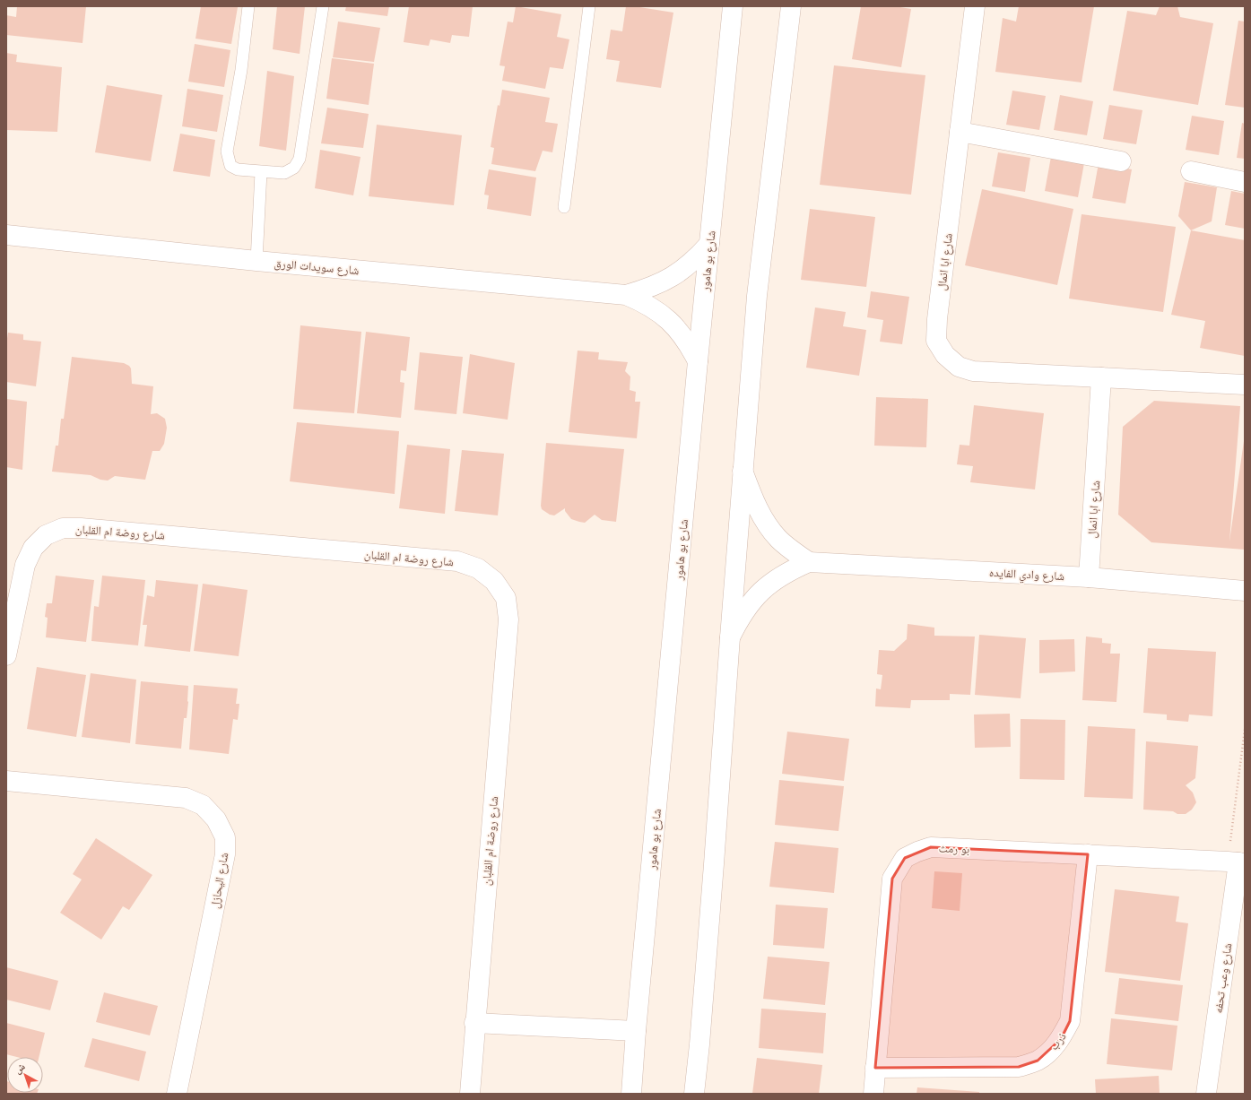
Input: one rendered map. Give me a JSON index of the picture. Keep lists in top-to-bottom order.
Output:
{
  "streets": {
    "street": [
      "شارع بو هامور",
      "شارع ابا انمال",
      "شارع سويدات الورق",
      "شارع روضة ام القلبان",
      "شارع وادي الفايده",
      "بو رمث",
      "شارع اليحازل",
      "شارع وعب تحفه",
      "ذرب"
    ]
  },
  "crossings": [
    ["شارع بو هامور", "شارع سويدات الورق"],
    ["شارع ابا انمال", "شارع وادي الفايده"],
    ["بو رمث", "شارع وعب تحفه"],
    ["بو رمث", "ذرب"]
  ],
  "north": "top left"
}
